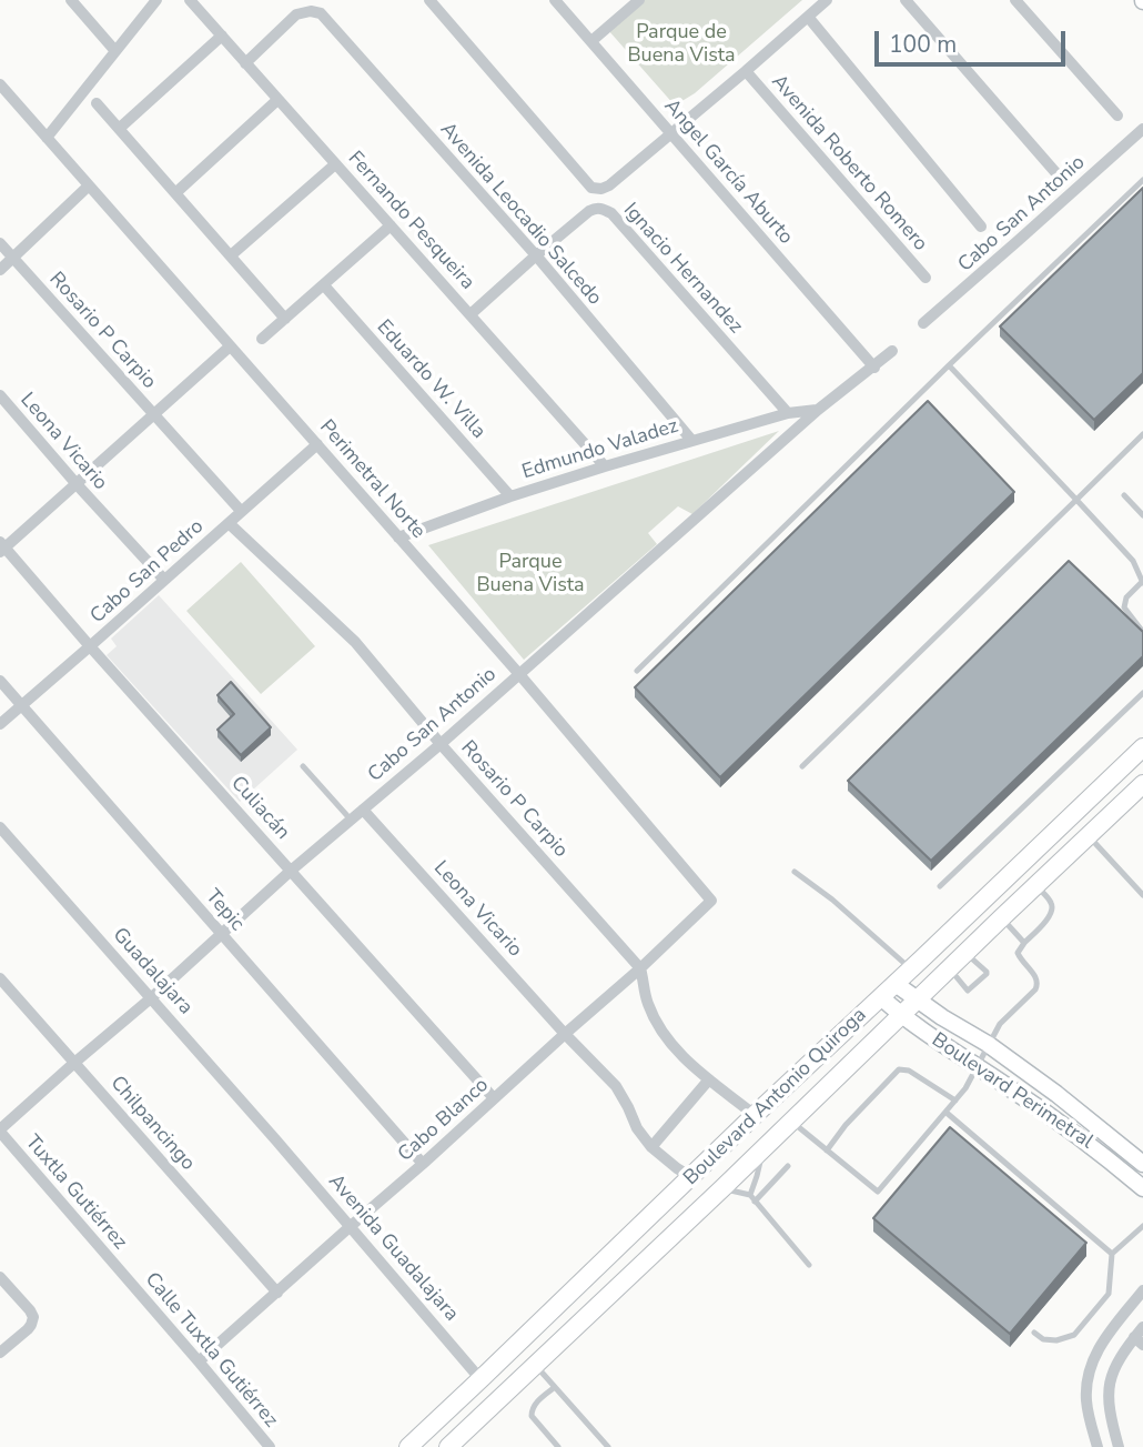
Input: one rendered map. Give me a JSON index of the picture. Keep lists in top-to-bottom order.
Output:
{
  "streets": {
    "main road": ["Boulevard Antonio Quiroga"],
    "street": [
      "Avenida Roberto Romero",
      "Angel García Aburto",
      "Avenida Leocadio Salcedo",
      "Cabo San Antonio",
      "Fernando Pesqueira",
      "Ignacio Hernandez",
      "Rosario P Carpio",
      "Eduardo W. Villa",
      "Leona Vicario",
      "Edmundo Valadez",
      "Perimetral Norte",
      "Cabo San Pedro",
      "Culiacán",
      "Tepic",
      "Guadalajara",
      "Boulevard Perimetral",
      "Cabo Blanco",
      "Chilpancingo",
      "Tuxtla Gutiérrez",
      "Avenida Guadalajara",
      "Calle Tuxtla Gutiérrez"
    ]
  },
  "crossings": [
    ["Angel García Aburto", "Cabo San Antonio"],
    ["Avenida Leocadio Salcedo", "Fernando Pesqueira"],
    ["Avenida Leocadio Salcedo", "Ignacio Hernandez"],
    ["Avenida Leocadio Salcedo", "Edmundo Valadez"],
    ["Cabo San Antonio", "Rosario P Carpio"],
    ["Cabo San Antonio", "Leona Vicario"],
    ["Cabo San Antonio", "Edmundo Valadez"],
    ["Cabo San Antonio", "Perimetral Norte"],
    ["Cabo San Antonio", "Culiacán"],
    ["Cabo San Antonio", "Tepic"],
    ["Cabo San Antonio", "Guadalajara"],
    ["Cabo San Antonio", "Chilpancingo"],
    ["Cabo San Antonio", "Tuxtla Gutiérrez"],
    ["Fernando Pesqueira", "Ignacio Hernandez"],
    ["Fernando Pesqueira", "Edmundo Valadez"],
    ["Ignacio Hernandez", "Edmundo Valadez"],
    ["Rosario P Carpio", "Cabo San Pedro"],
    ["Rosario P Carpio", "Cabo Blanco"],
    ["Eduardo W. Villa", "Edmundo Valadez"],
    ["Leona Vicario", "Cabo San Pedro"],
    ["Leona Vicario", "Boulevard Antonio Quiroga"],
    ["Leona Vicario", "Cabo Blanco"],
    ["Edmundo Valadez", "Perimetral Norte"],
    ["Perimetral Norte", "Cabo San Pedro"],
    ["Perimetral Norte", "Cabo Blanco"],
    ["Cabo San Pedro", "Culiacán"],
    ["Cabo San Pedro", "Tepic"],
    ["Culiacán", "Cabo Blanco"],
    ["Tepic", "Cabo Blanco"],
    ["Guadalajara", "Avenida Guadalajara"],
    ["Boulevard Perimetral", "Boulevard Antonio Quiroga"],
    ["Boulevard Antonio Quiroga", "Avenida Guadalajara"],
    ["Cabo Blanco", "Chilpancingo"],
    ["Cabo Blanco", "Avenida Guadalajara"],
    ["Cabo Blanco", "Calle Tuxtla Gutiérrez"],
    ["Tuxtla Gutiérrez", "Calle Tuxtla Gutiérrez"]
  ],
  "parks": ["Parque de Buena Vista", "Parque Buena Vista"],
  "scale_bar": "100 m"
}
